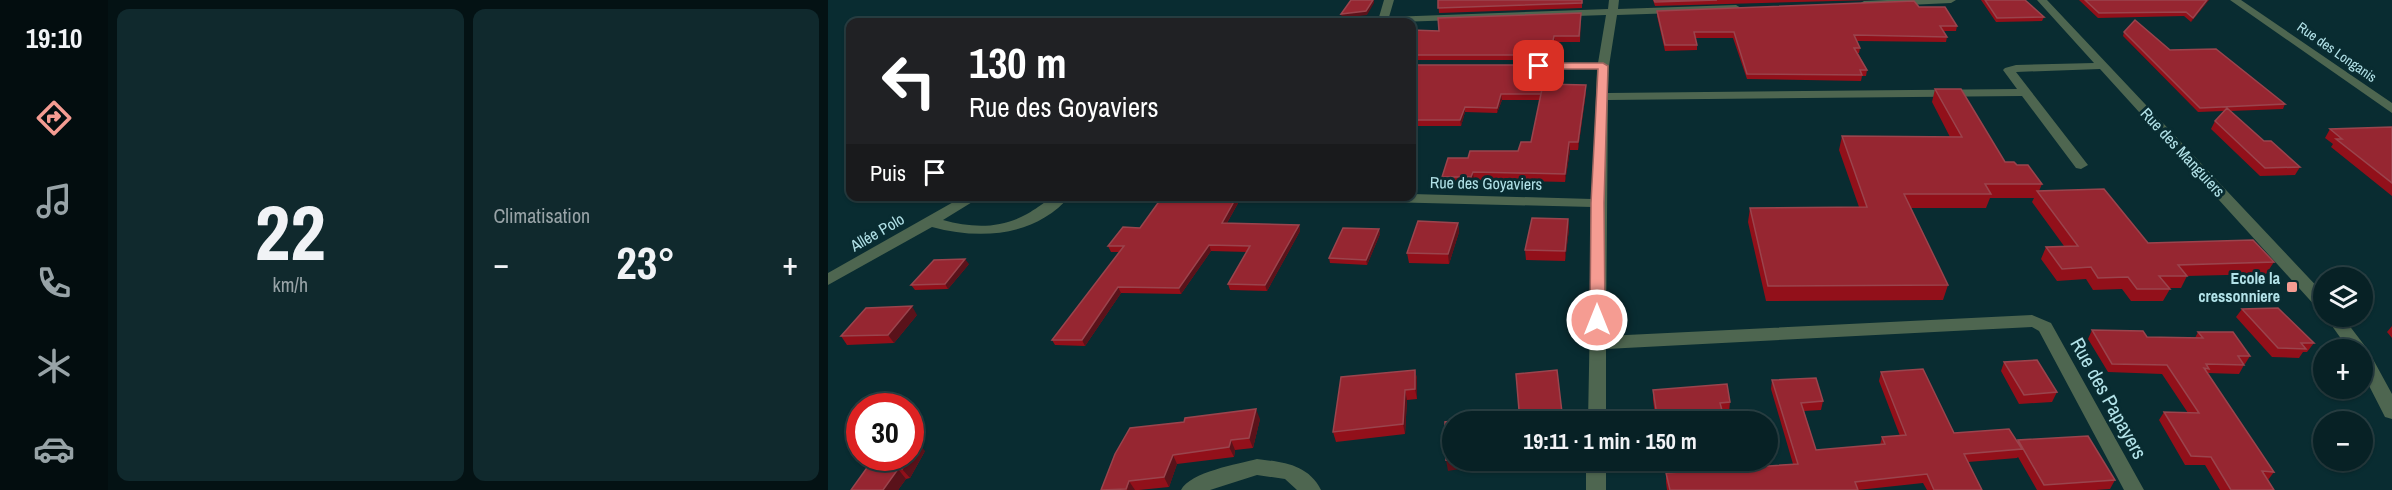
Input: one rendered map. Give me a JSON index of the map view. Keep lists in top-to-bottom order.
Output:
{
  "streets": {
    "street": [
      "Rue des Longanis",
      "Rue des Manguiers",
      "Rue des Goyaviers",
      "Allée Polo",
      "Rue des Papayers"
    ]
  },
  "places": {
    "transit": ["Ecole la cressonniere"]
  },
  "page": {
    "tabs": "19:10",
    "tile": [
      ["22", "km/h"],
      "Climatisation"
    ],
    "turn": ["130 m", "Rue des Goyaviers"],
    "then": "Puis",
    "heat": ["−", "23°", "+"],
    "map_buttons": ["+", "−"],
    "limit": "30",
    "trip": "19:11 · 1 min · 150 m"
  }
}
